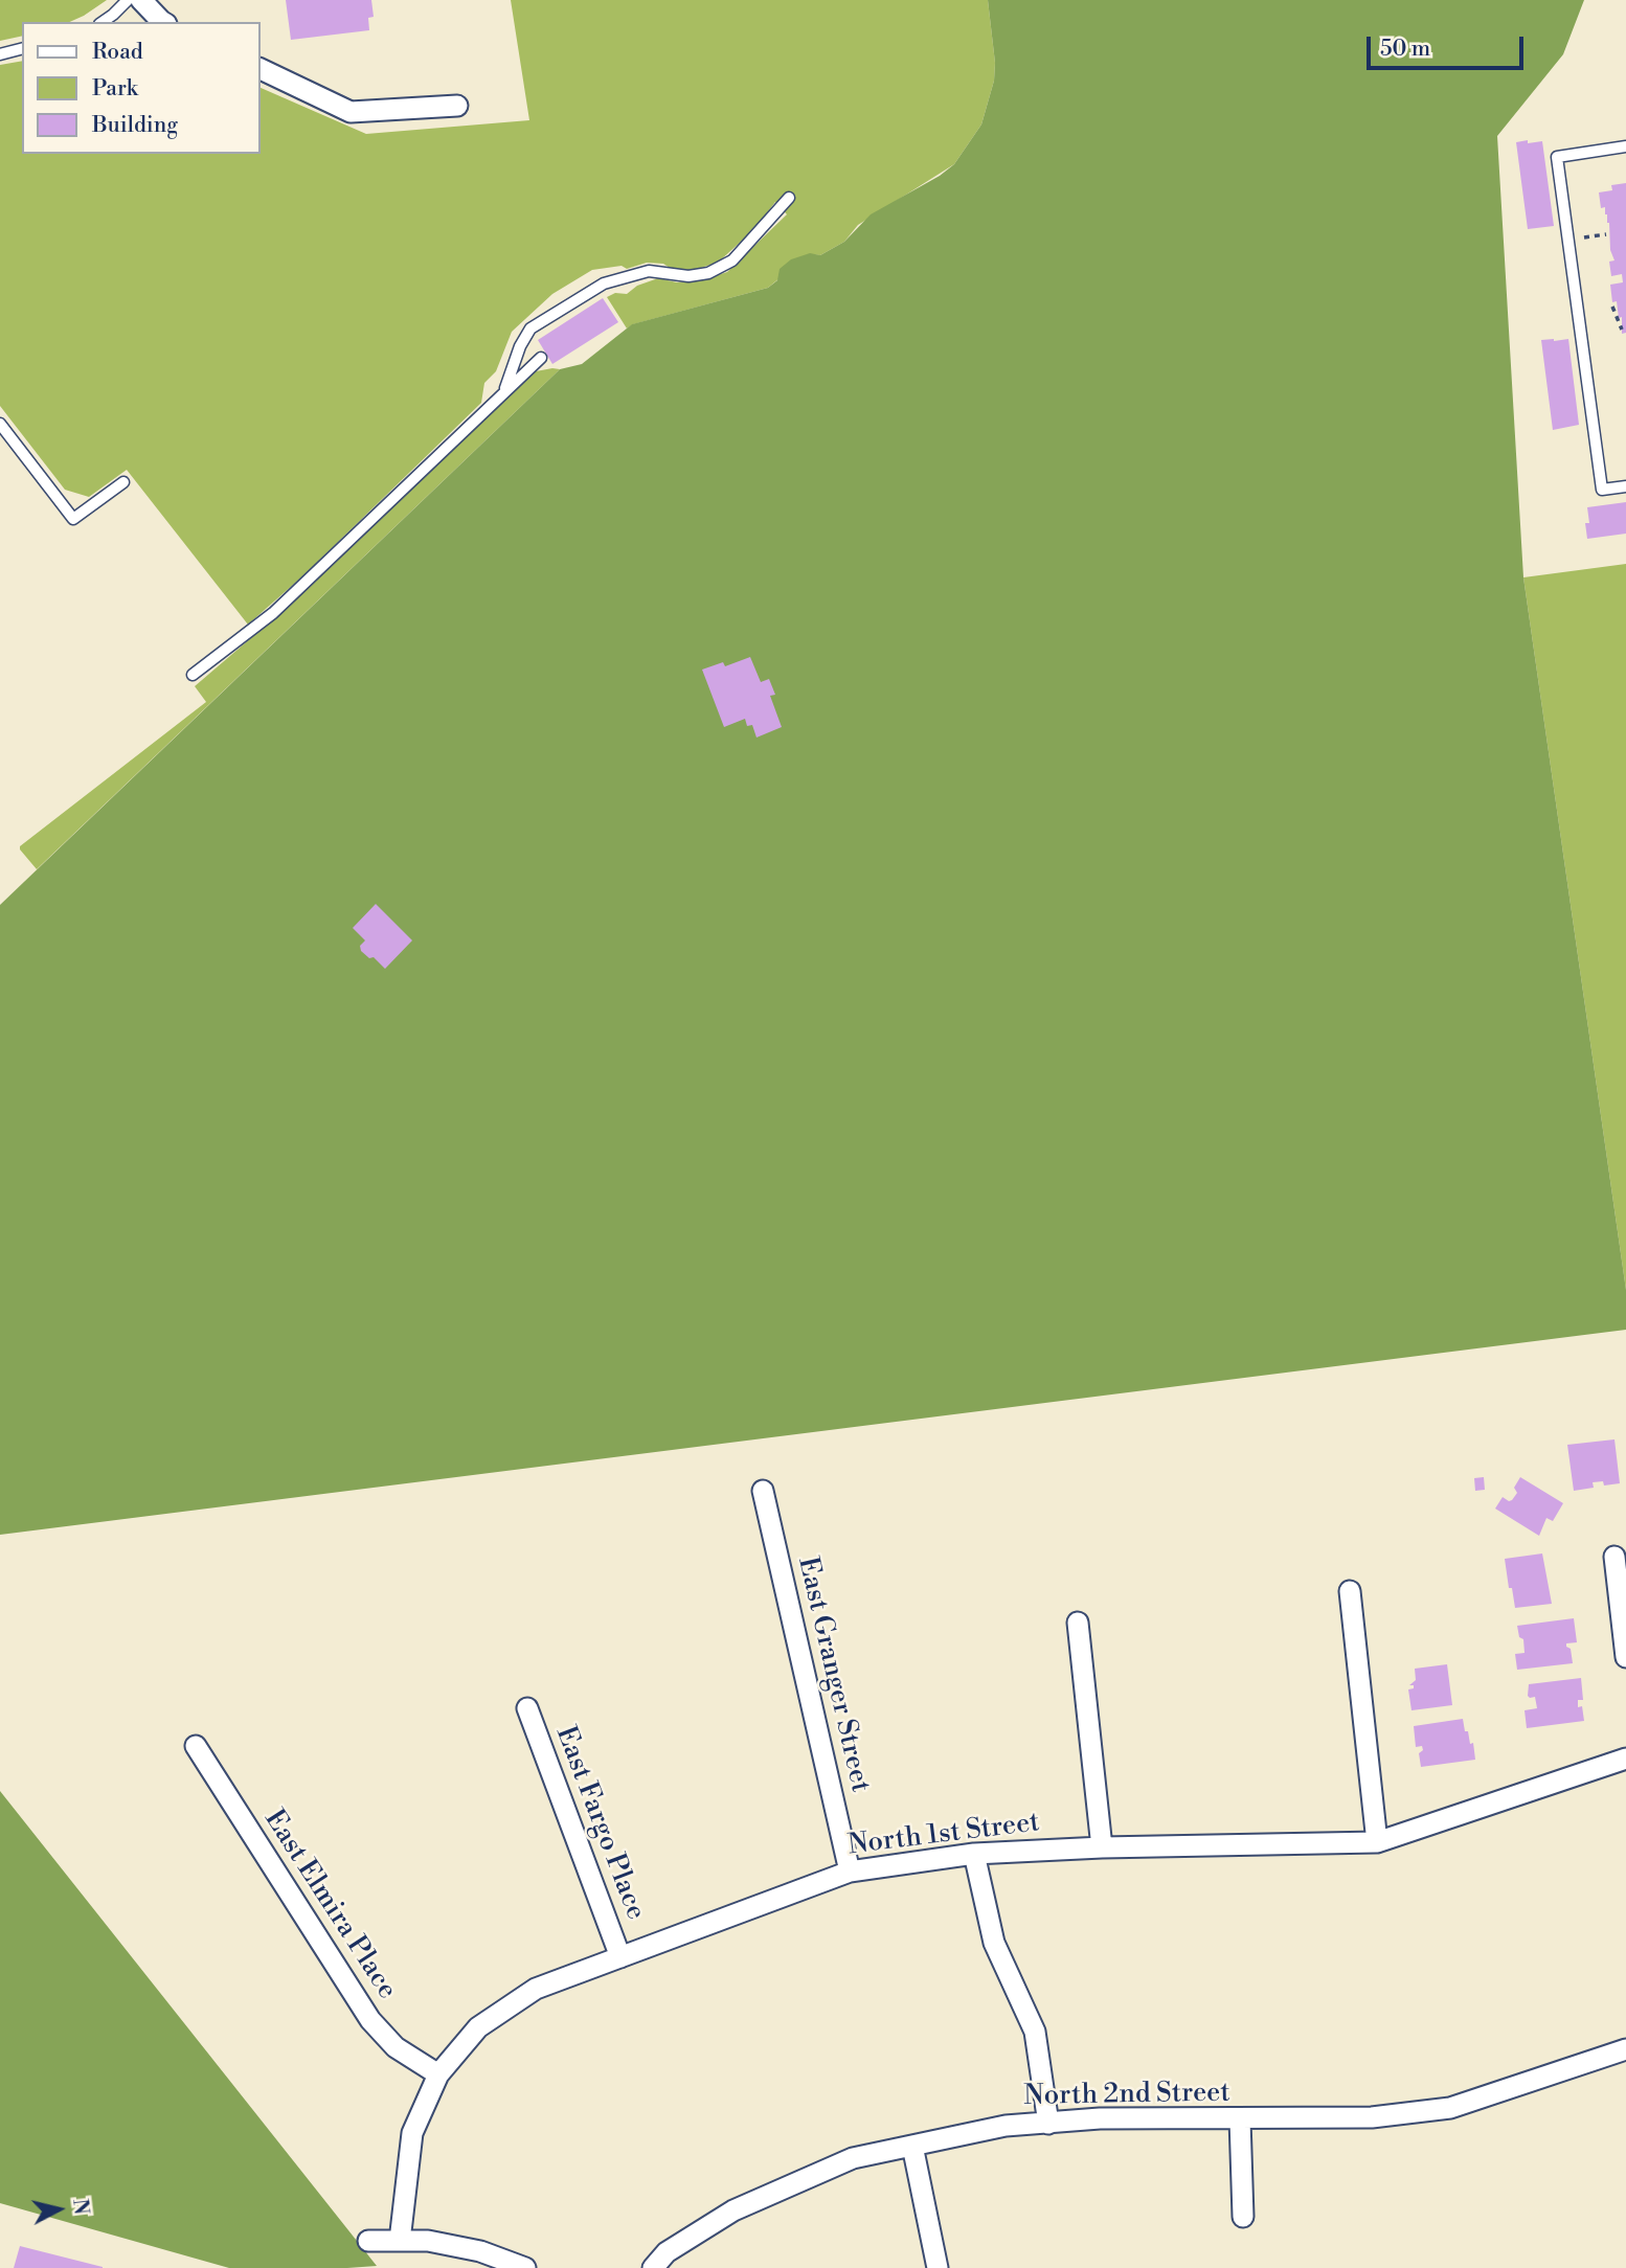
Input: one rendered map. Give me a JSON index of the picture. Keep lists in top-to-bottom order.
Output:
{
  "streets": {
    "street": [
      "East Granger Street",
      "East Fargo Place",
      "North 1st Street",
      "East Elmira Place",
      "North 2nd Street"
    ]
  },
  "crossings": [
    ["East Granger Street", "North 1st Street"],
    ["East Fargo Place", "North 1st Street"],
    ["North 1st Street", "East Elmira Place"]
  ],
  "legend": ["Road", "Park", "Building"],
  "scale_bar": "50 m",
  "north": "right"
}
